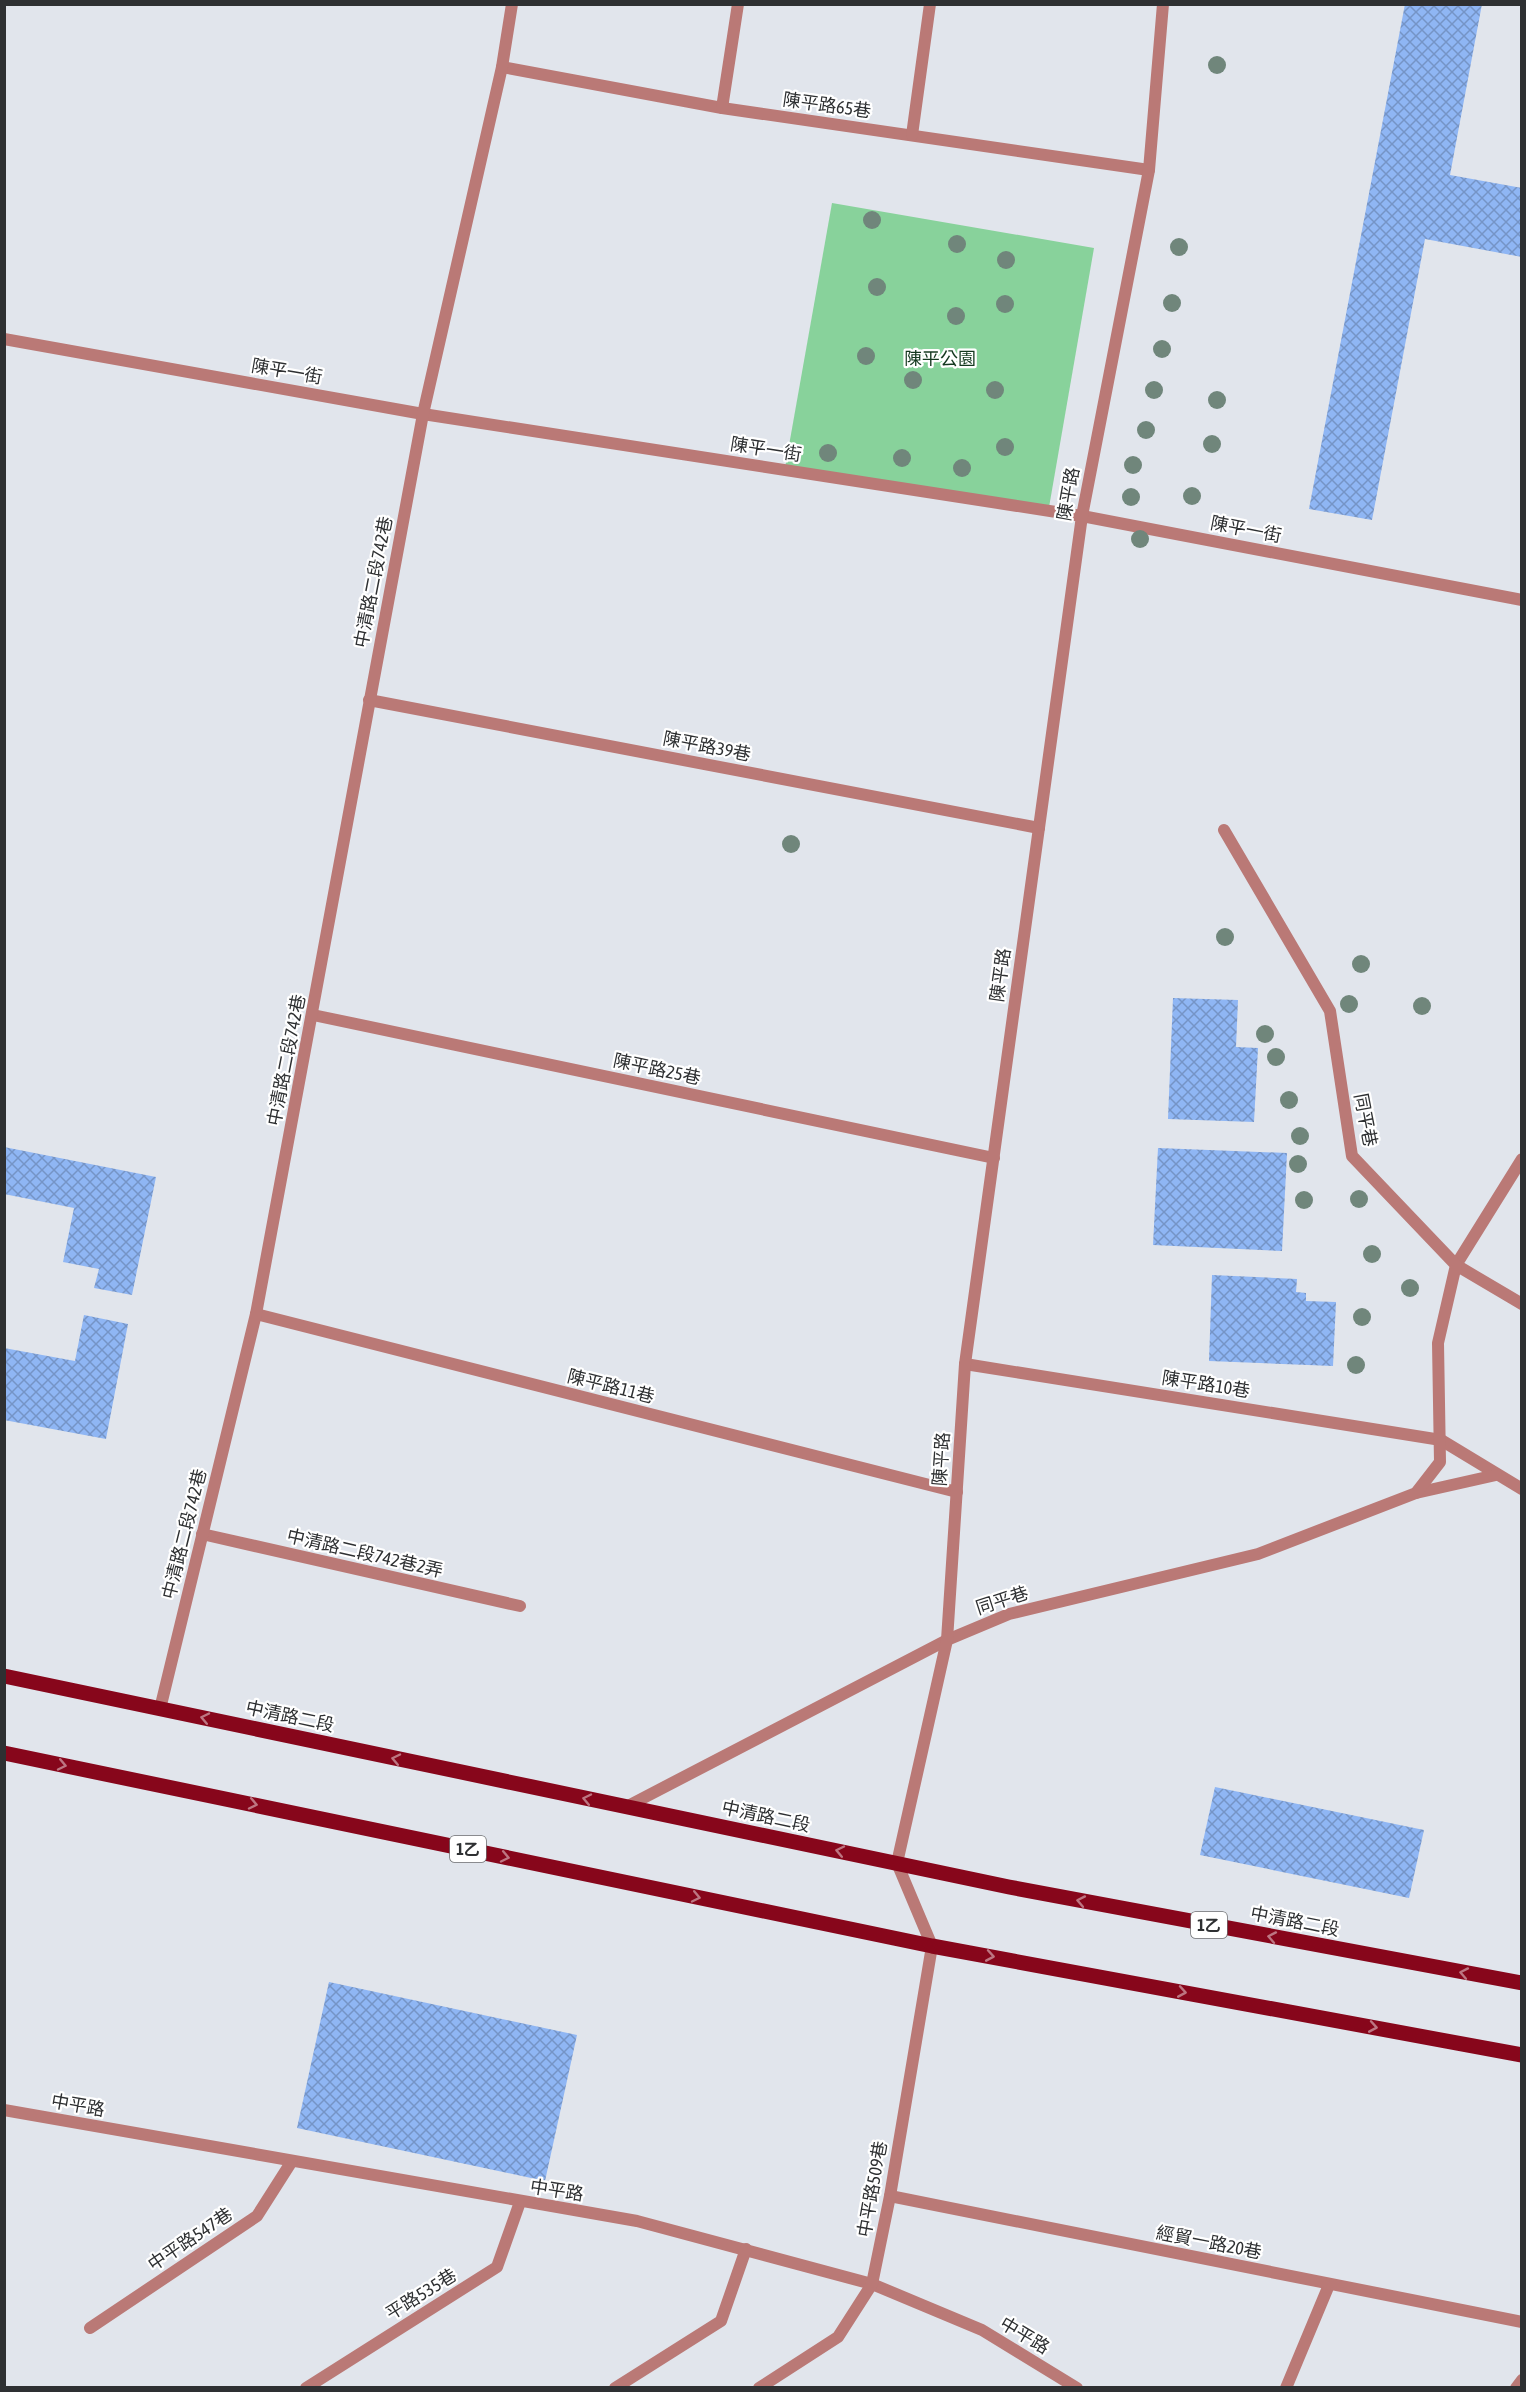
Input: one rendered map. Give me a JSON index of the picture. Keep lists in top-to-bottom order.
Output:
{
  "streets": {
    "main road": ["中清路二段", "1乙"],
    "street": [
      "陳平路65巷",
      "陳平一街",
      "陳平路",
      "中清路二段742巷",
      "陳平路39巷",
      "陳平路25巷",
      "同平巷",
      "陳平路10巷",
      "陳平路11巷",
      "中清路二段742巷2弄",
      "中平路",
      "中平路509巷",
      "中平路547巷",
      "經貿一路20巷",
      "平路535巷"
    ]
  },
  "crossings": [
    ["陳平路65巷", "陳平路"],
    ["陳平一街", "陳平路"],
    ["陳平一街", "中清路二段742巷"],
    ["陳平路", "陳平路39巷"],
    ["陳平路", "陳平路25巷"],
    ["陳平路", "同平巷"],
    ["陳平路", "陳平路10巷"],
    ["陳平路", "陳平路11巷"],
    ["陳平路", "中清路二段"],
    ["中清路二段742巷", "陳平路39巷"],
    ["中清路二段742巷", "陳平路25巷"],
    ["中清路二段742巷", "陳平路11巷"],
    ["中清路二段742巷", "中清路二段742巷2弄"],
    ["中清路二段742巷", "中清路二段"],
    ["同平巷", "中清路二段"],
    ["1乙", "中平路509巷"],
    ["中平路", "中平路509巷"],
    ["中平路", "中平路547巷"],
    ["中平路", "平路535巷"],
    ["中平路509巷", "經貿一路20巷"]
  ],
  "parks": ["陳平公園"]
}
